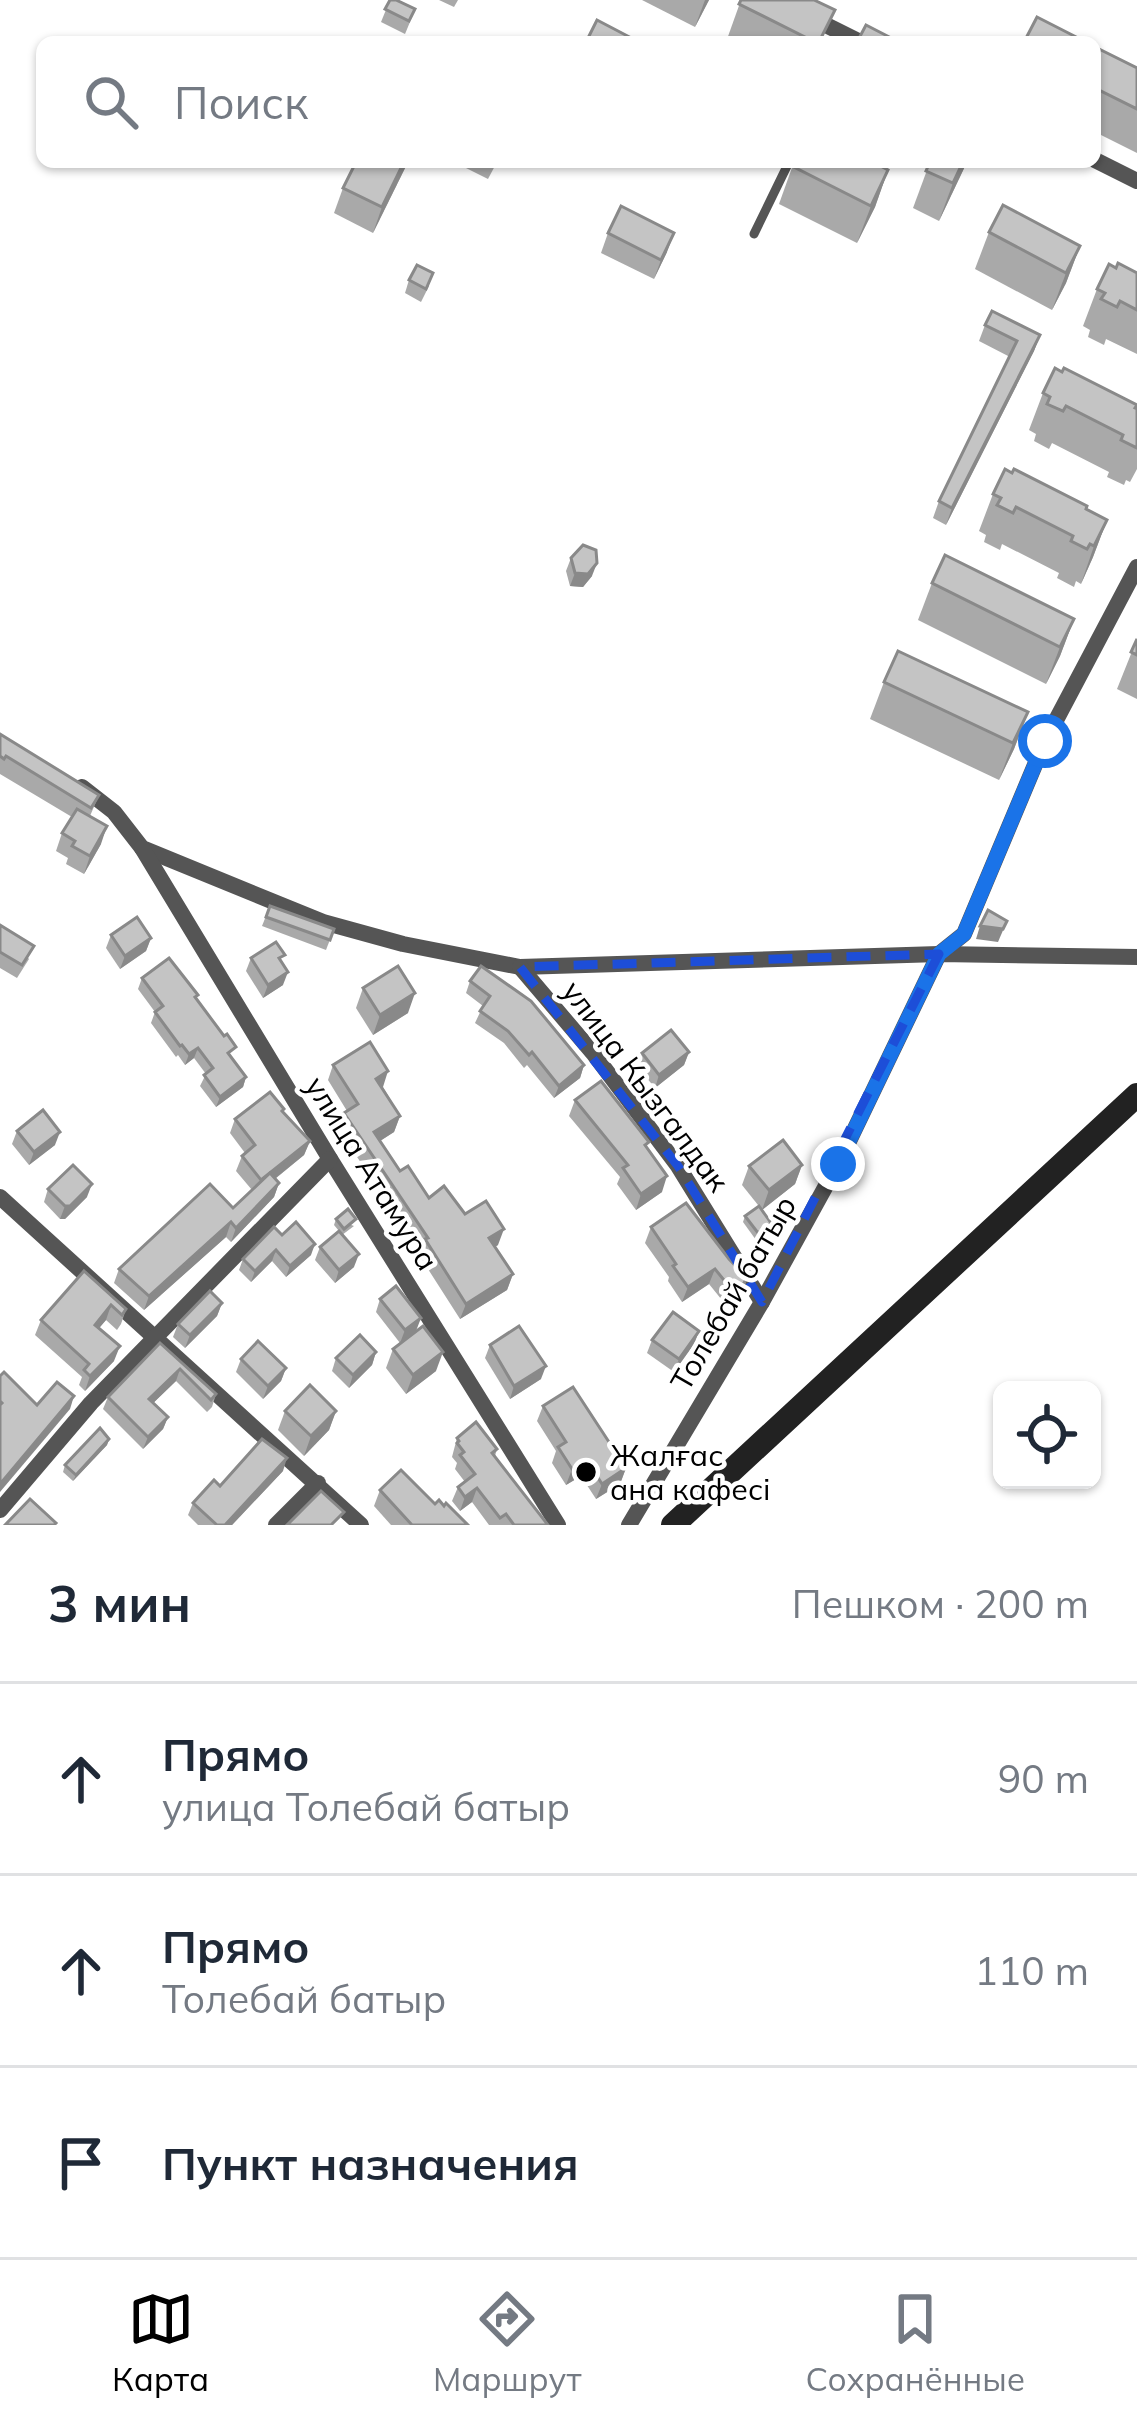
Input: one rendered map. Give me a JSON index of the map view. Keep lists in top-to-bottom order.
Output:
{
  "streets": {
    "street": ["улица Кызгалдак", "улица Атамура", "Толебай батыр"]
  },
  "crossings": [
    ["улица Кызгалдак", "Толебай батыр"]
  ],
  "places": ["Жалғас ана кафесі"],
  "page": {
    "search": "Поиск",
    "heading": ["3 мин", "Пешком · 200 m"],
    "list": [
      ["Прямо", "улица Толебай батыр", "90 m"],
      ["Прямо", "Толебай батыр", "110 m"],
      "Пункт назначения"
    ],
    "nav": ["Карта", "Маршрут", "Сохранённые"]
  }
}
